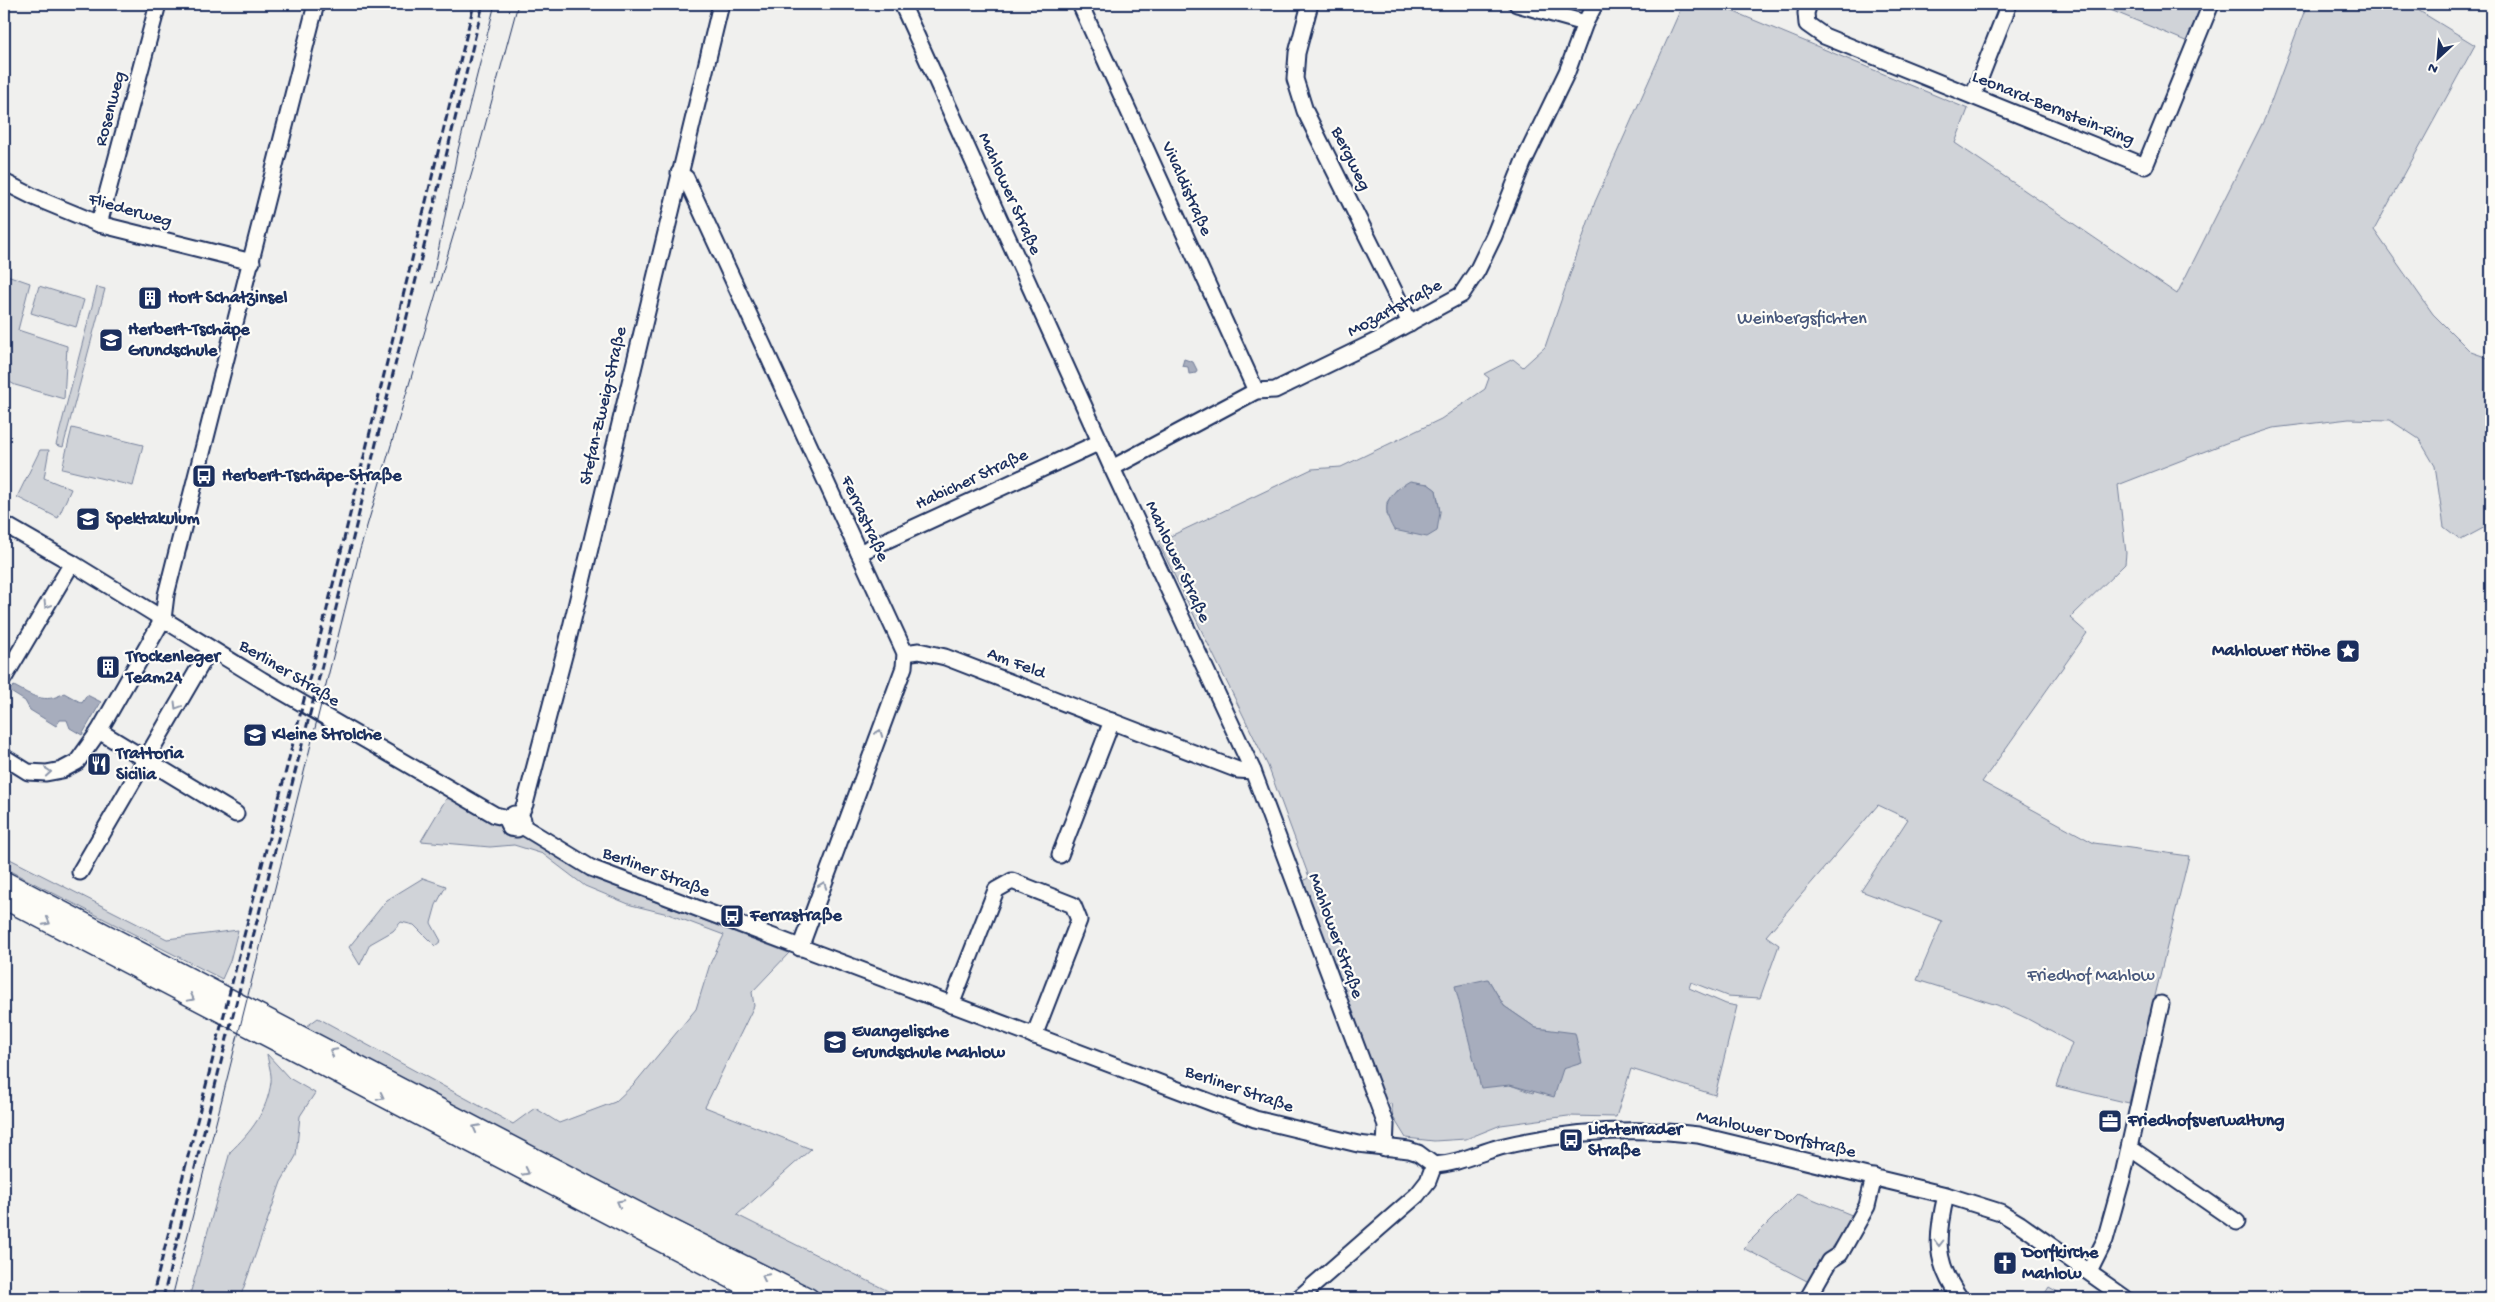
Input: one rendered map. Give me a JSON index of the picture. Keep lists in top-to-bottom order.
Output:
{
  "streets": {
    "street": [
      "Rosenweg",
      "Leonard-Bernstein-Ring",
      "Bergweg",
      "Vivaldistraße",
      "Mahlower Straße",
      "Fliederweg",
      "Mozartstraße",
      "Stefan-Zweig-Straße",
      "Habicher Straße",
      "Ferrastraße",
      "Am Feld",
      "Berliner Straße",
      "Mahlower Dorfstraße"
    ]
  },
  "crossings": [
    ["Rosenweg", "Fliederweg"],
    ["Bergweg", "Mozartstraße"],
    ["Vivaldistraße", "Mozartstraße"],
    ["Mahlower Straße", "Mozartstraße"],
    ["Mahlower Straße", "Habicher Straße"],
    ["Mahlower Straße", "Am Feld"],
    ["Mahlower Straße", "Berliner Straße"],
    ["Stefan-Zweig-Straße", "Ferrastraße"],
    ["Stefan-Zweig-Straße", "Berliner Straße"],
    ["Habicher Straße", "Ferrastraße"],
    ["Ferrastraße", "Am Feld"],
    ["Berliner Straße", "Mahlower Dorfstraße"]
  ],
  "parks": ["Weinbergsfichten", "Friedhof Mahlow"],
  "places": {
    "building": ["Hort Schatzinsel", "Trockenleger Team24"],
    "school or university": [
      "Herbert-Tschäpe Grundschule",
      "Spektakulum",
      "Kleine Strolche",
      "Evangelische Grundschule Mahlow"
    ],
    "bus stop": ["Herbert-Tschäpe-Straße", "Ferrastraße", "Lichtenrader Straße"],
    "place": ["Mahlower Höhe"],
    "restaurant": ["Trattoria Sicilia"],
    "office": ["Friedhofsverwaltung"],
    "church": ["Dorfkirche Mahlow"]
  },
  "north": "bottom left"
}
